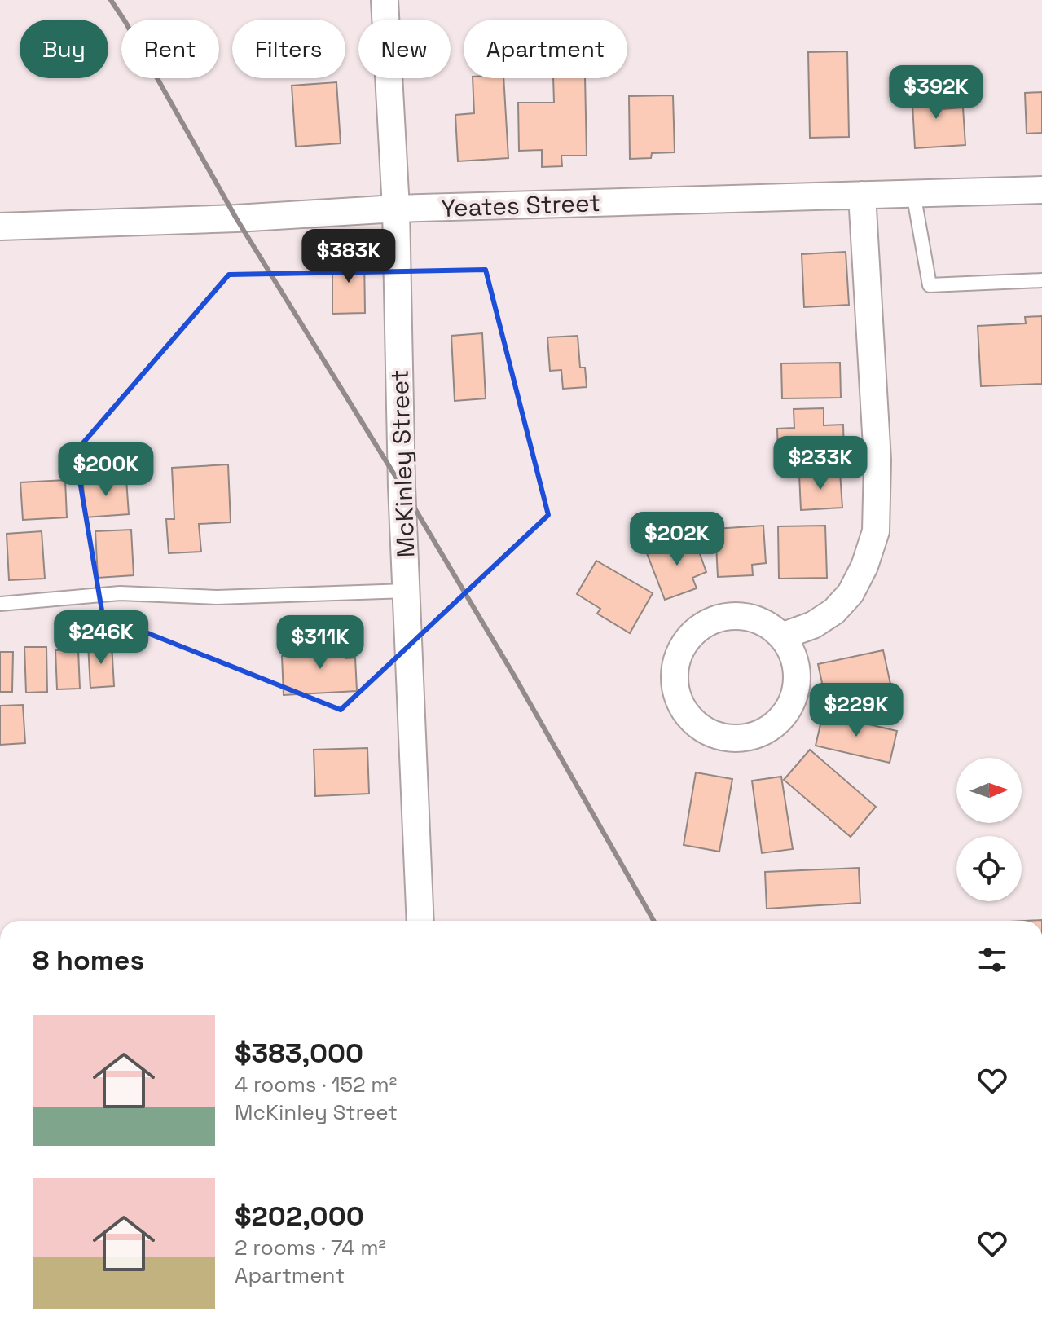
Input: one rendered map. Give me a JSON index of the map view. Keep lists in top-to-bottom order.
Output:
{
  "streets": {
    "street": ["Yeates Street", "McKinley Street"]
  },
  "crossings": [
    ["Yeates Street", "McKinley Street"]
  ],
  "north": "right",
  "page": {
    "chip": [
      "Buy",
      "Rent",
      "Filters",
      "New",
      "Apartment"
    ],
    "price": [
      "$392K",
      "$383K",
      "$233K",
      "$200K",
      "$202K",
      "$246K",
      "$311K",
      "$229K"
    ],
    "heading": "8 homes",
    "list": [
      {
        "name": "$383,000",
        "note": "4 rooms · 152 m² · McKinley Street"
      },
      {
        "name": "$202,000",
        "note": "2 rooms · 74 m² · Apartment"
      }
    ]
  }
}
